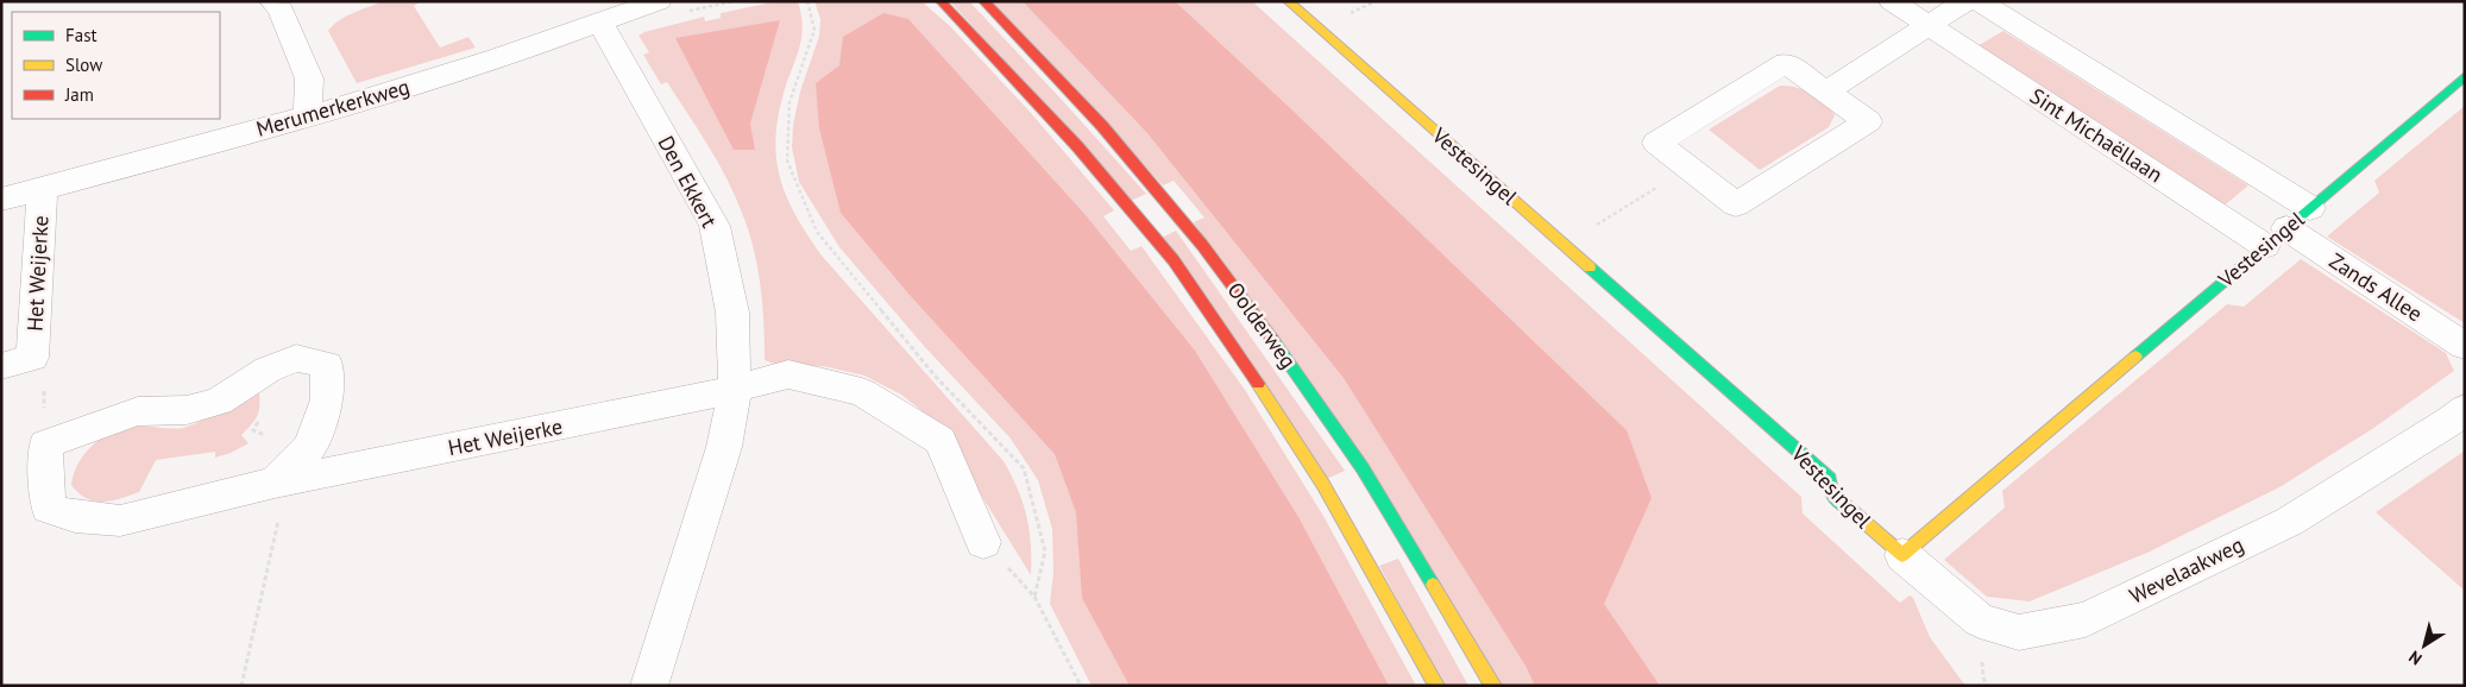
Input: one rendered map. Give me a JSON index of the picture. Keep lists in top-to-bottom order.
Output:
{
  "streets": {
    "street": [
      "Merumerkerkweg",
      "Sint Michaëllaan",
      "Vestesingel",
      "Den Ekkert",
      "Het Weijerke",
      "Zands Allee",
      "Oolderweg",
      "Wevelaakweg"
    ]
  },
  "crossings": [
    ["Merumerkerkweg", "Den Ekkert"],
    ["Merumerkerkweg", "Het Weijerke"],
    ["Sint Michaëllaan", "Vestesingel"],
    ["Sint Michaëllaan", "Zands Allee"],
    ["Vestesingel", "Zands Allee"],
    ["Vestesingel", "Wevelaakweg"],
    ["Den Ekkert", "Het Weijerke"]
  ],
  "legend": ["Fast", "Slow", "Jam"],
  "north": "bottom left"
}
